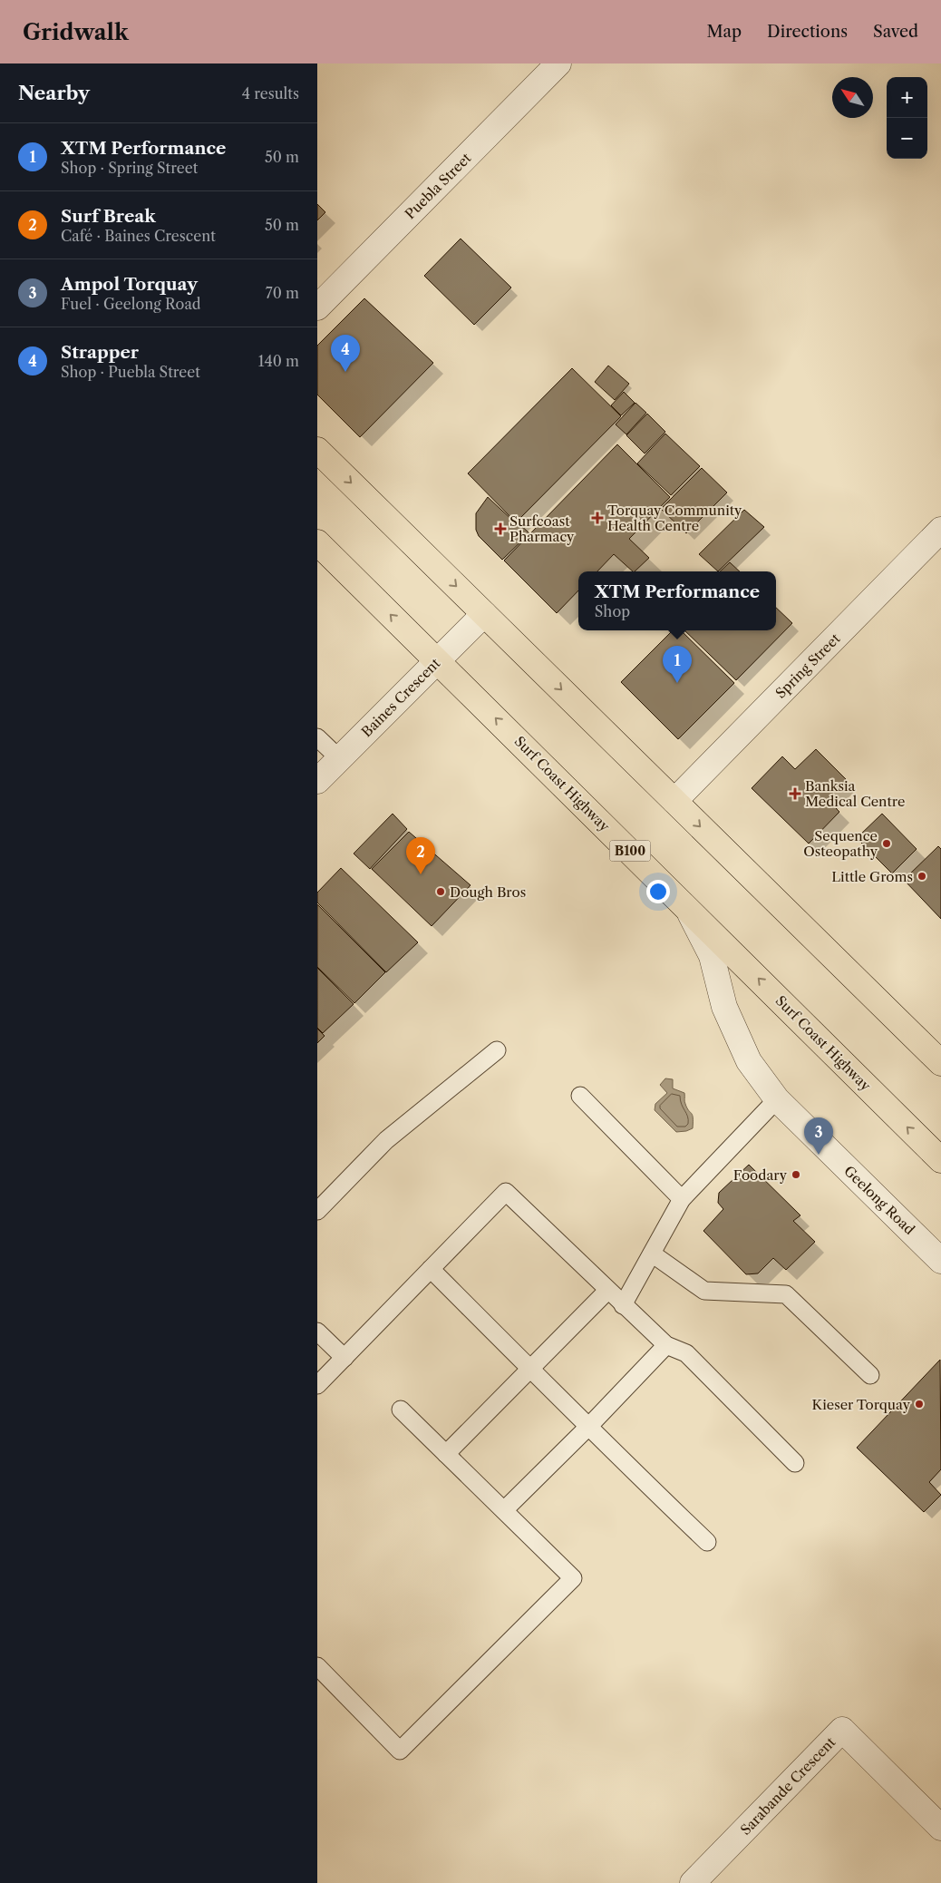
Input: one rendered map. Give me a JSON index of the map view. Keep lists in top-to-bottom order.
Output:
{
  "streets": {
    "main road": ["Surf Coast Highway", "B100"],
    "street": [
      "Puebla Street",
      "Spring Street",
      "Baines Crescent",
      "Geelong Road",
      "Sarabande Crescent"
    ]
  },
  "crossings": [
    ["Baines Crescent", "Surf Coast Highway"],
    ["Surf Coast Highway", "Geelong Road"]
  ],
  "places": {
    "health": ["Torquay Community Health Centre", "Surfcoast Pharmacy", "Banksia Medical Centre"],
    "other": [
      "Sequence Osteopathy",
      "Little Groms",
      "Dough Bros",
      "Foodary",
      "Kieser Torquay"
    ]
  },
  "north": "top left",
  "page": {
    "header": "Gridwalk",
    "nav": ["Map", "Directions", "Saved"],
    "heading": ["Nearby", "4 results"],
    "map_buttons": ["+", "−"],
    "list": [
      {
        "mark": "1",
        "name": "XTM Performance",
        "note": "Shop · Spring Street",
        "value": "50 m"
      },
      {
        "mark": "2",
        "name": "Surf Break",
        "note": "Café · Baines Crescent",
        "value": "50 m"
      },
      {
        "mark": "3",
        "name": "Ampol Torquay",
        "note": "Fuel · Geelong Road",
        "value": "70 m"
      },
      {
        "mark": "4",
        "name": "Strapper",
        "note": "Shop · Puebla Street",
        "value": "140 m"
      }
    ],
    "pins": [
      "4",
      "1",
      "2",
      "3"
    ],
    "popup": ["XTM Performance", "Shop"]
  }
}
